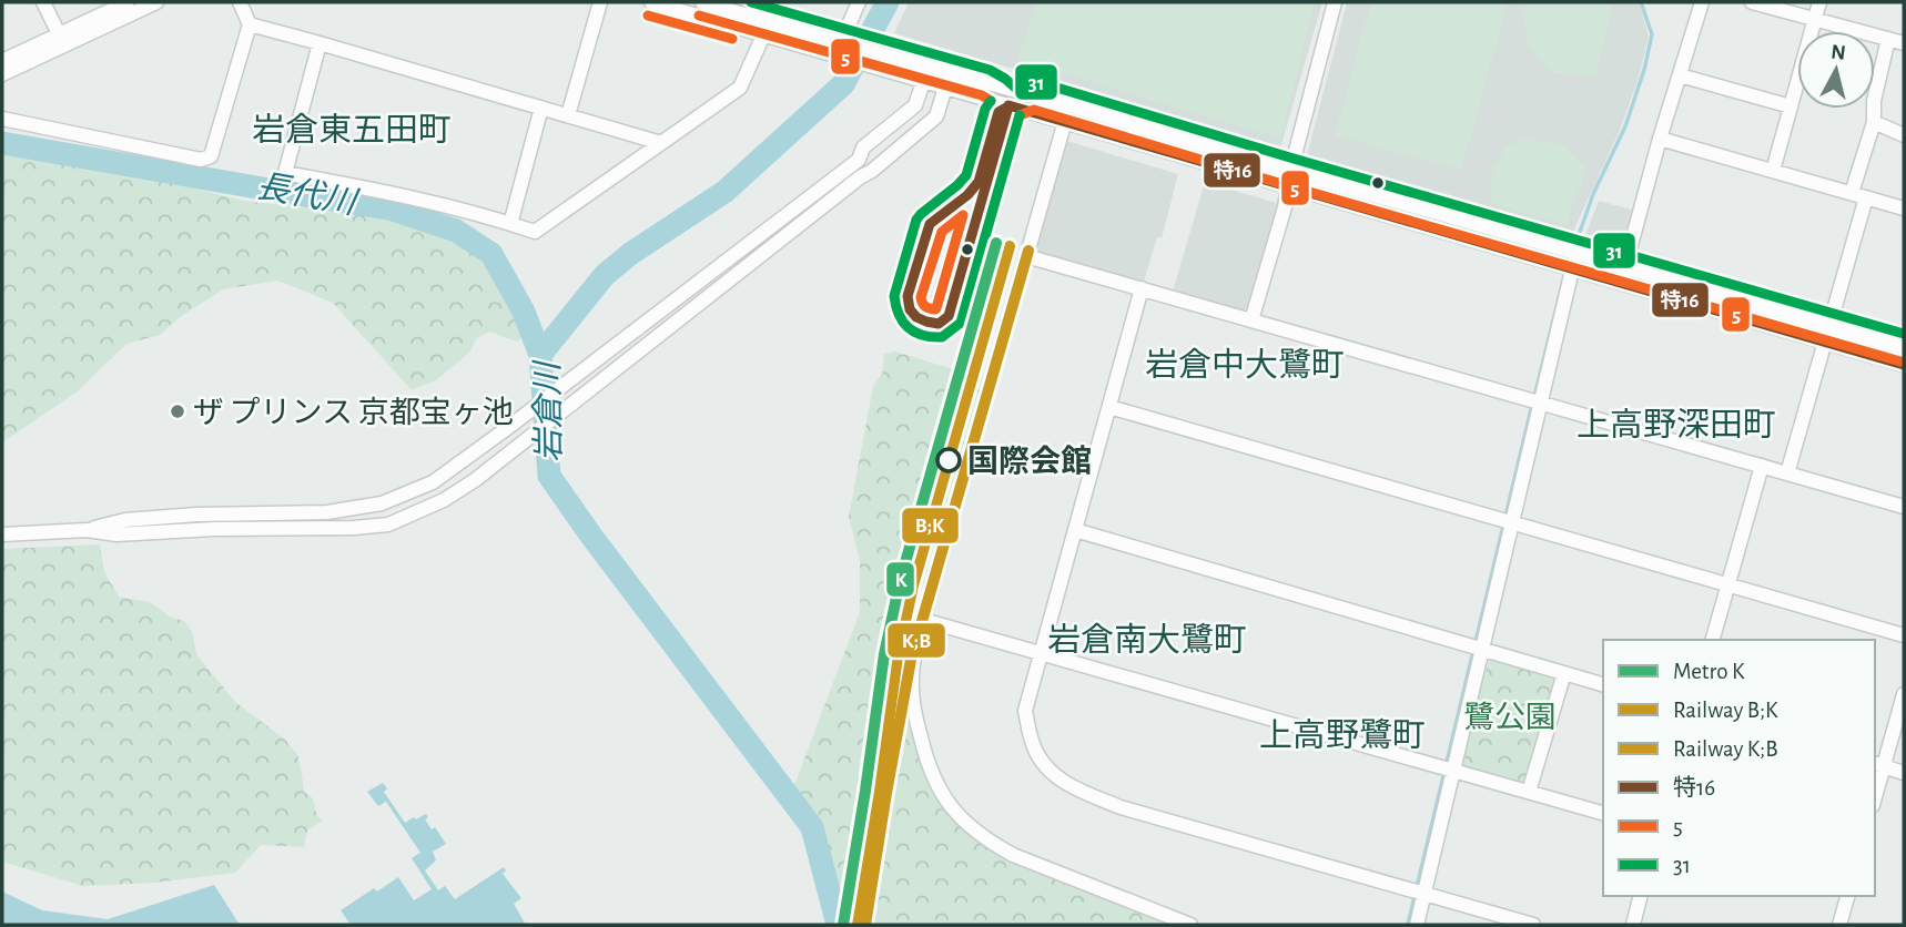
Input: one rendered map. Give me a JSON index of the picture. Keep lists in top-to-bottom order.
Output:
{
  "districts": [
    "岩倉東五田町",
    "岩倉中大鷺町",
    "上高野深田町",
    "岩倉南大鷺町",
    "上高野鷺町"
  ],
  "water": ["長代川", "岩倉川"],
  "parks": ["鷺公園"],
  "places": ["ザ プリンス 京都宝ヶ池", "国際会館"],
  "lines": [
    "transit line 31",
    "transit line 5",
    "transit line 特16",
    "metro line K",
    "rail line B;K",
    "rail line K;B"
  ],
  "legend": [
    "Metro K",
    "Railway B;K",
    "Railway K;B",
    "特16",
    "5",
    "31"
  ],
  "north": "top"
}
